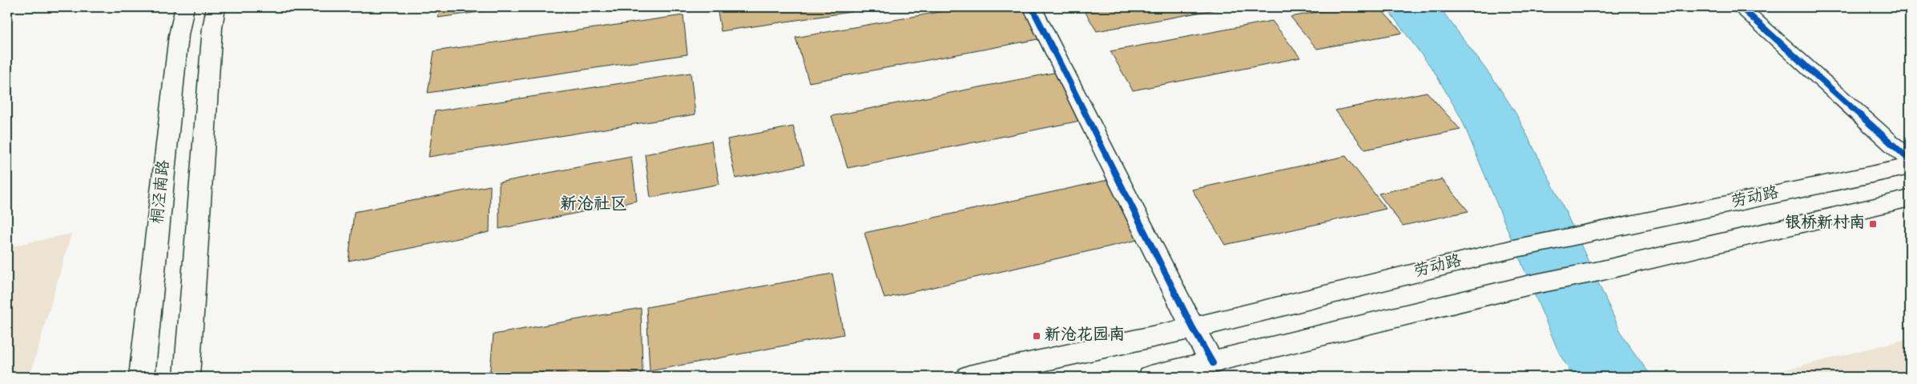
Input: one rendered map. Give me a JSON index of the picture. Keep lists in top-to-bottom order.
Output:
{
  "streets": {
    "main road": ["桐泾南路", "劳动路"]
  },
  "districts": ["新沧社区"],
  "places": {
    "transit": ["银桥新村南", "新沧花园南"]
  }
}
